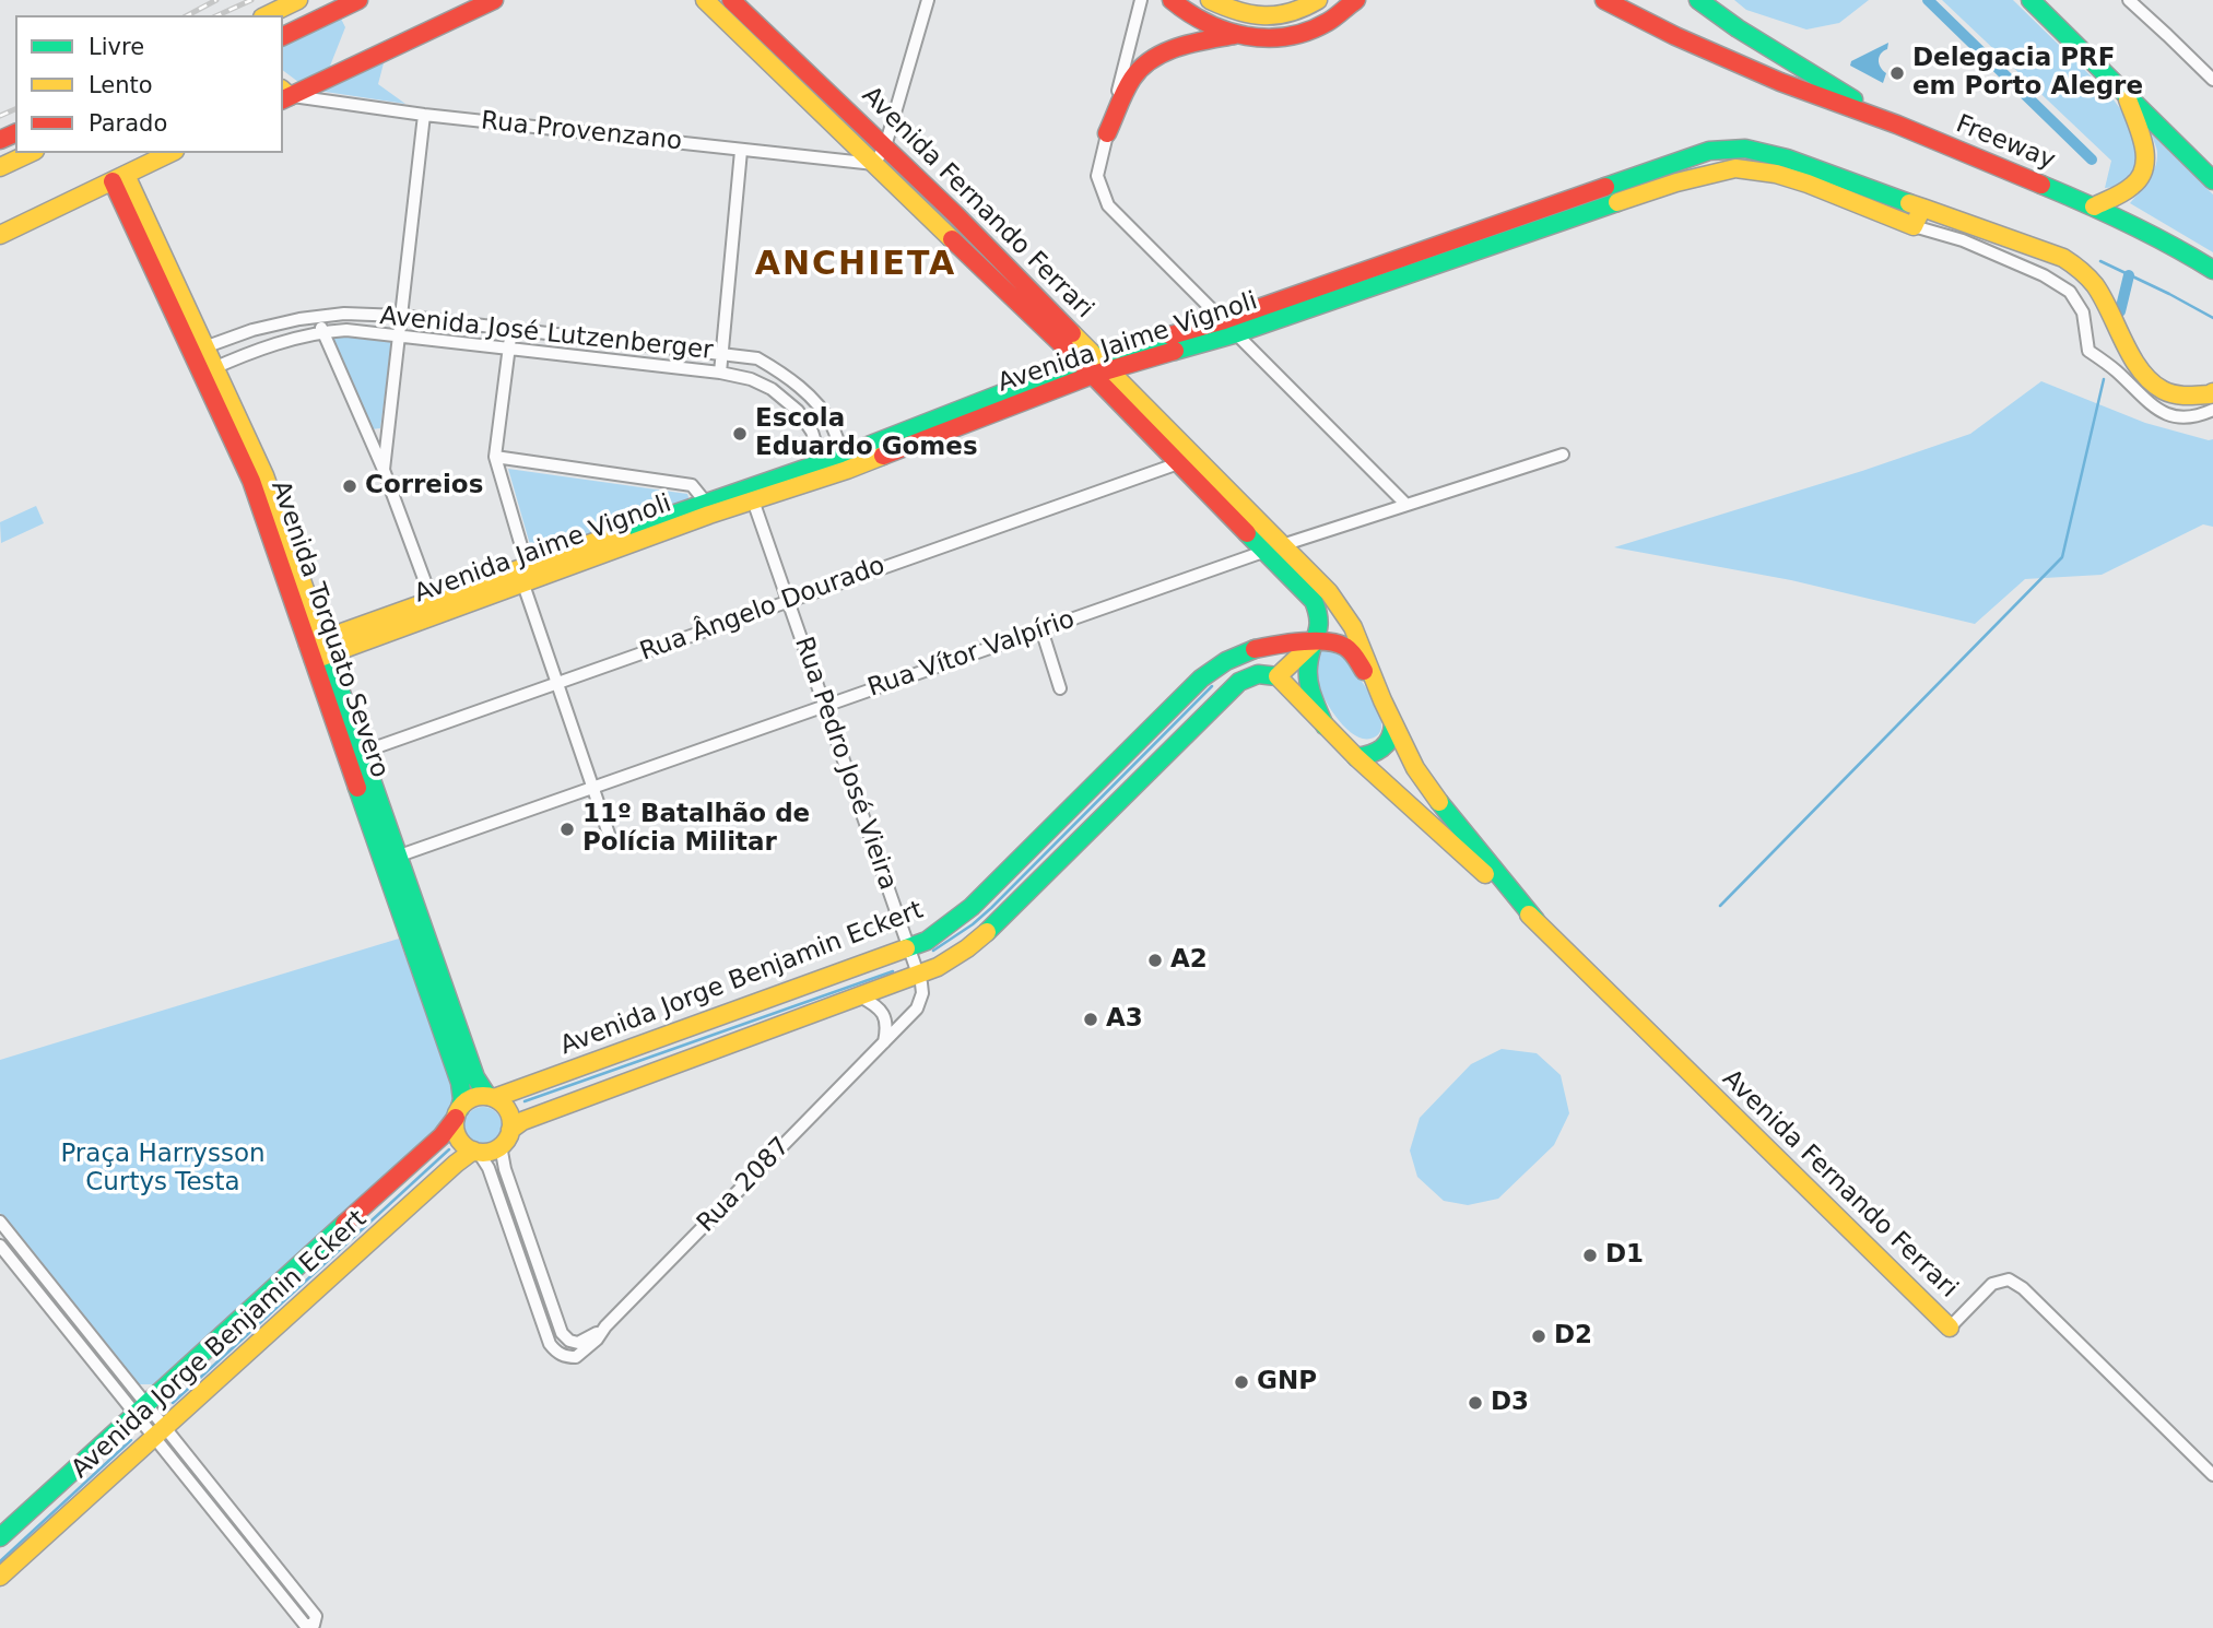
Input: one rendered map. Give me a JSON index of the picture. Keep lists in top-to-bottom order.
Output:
{
  "streets": {
    "main road": [
      "Freeway",
      "Avenida Fernando Ferrari",
      "Avenida Jaime Vignoli",
      "Avenida Torquato Severo",
      "Avenida Jorge Benjamin Eckert"
    ],
    "street": [
      "Rua Provenzano",
      "Avenida José Lutzenberger",
      "Rua Ângelo Dourado",
      "Rua Vítor Valpírio",
      "Rua Pedro José Vieira",
      "Rua 2087"
    ]
  },
  "crossings": [
    ["Rua Provenzano", "Avenida Fernando Ferrari"],
    ["Avenida Fernando Ferrari", "Avenida Jaime Vignoli"],
    ["Avenida Fernando Ferrari", "Rua Ângelo Dourado"],
    ["Avenida Fernando Ferrari", "Rua Vítor Valpírio"],
    ["Avenida Fernando Ferrari", "Avenida Jorge Benjamin Eckert"],
    ["Avenida José Lutzenberger", "Avenida Jaime Vignoli"],
    ["Avenida José Lutzenberger", "Avenida Torquato Severo"],
    ["Avenida Jaime Vignoli", "Avenida Torquato Severo"],
    ["Avenida Jaime Vignoli", "Rua Pedro José Vieira"],
    ["Rua Ângelo Dourado", "Avenida Torquato Severo"],
    ["Rua Ângelo Dourado", "Rua Pedro José Vieira"],
    ["Avenida Torquato Severo", "Rua Vítor Valpírio"],
    ["Avenida Torquato Severo", "Avenida Jorge Benjamin Eckert"],
    ["Avenida Torquato Severo", "Rua 2087"],
    ["Rua Vítor Valpírio", "Rua Pedro José Vieira"],
    ["Rua Pedro José Vieira", "Avenida Jorge Benjamin Eckert"],
    ["Rua Pedro José Vieira", "Rua 2087"],
    ["Avenida Jorge Benjamin Eckert", "Rua 2087"]
  ],
  "districts": ["ANCHIETA"],
  "parks": ["Praça Harrysson Curtys Testa"],
  "places": [
    "Delegacia PRF em Porto Alegre",
    "Escola Eduardo Gomes",
    "Correios",
    "11º Batalhão de Polícia Militar",
    "A2",
    "A3",
    "D1",
    "D2",
    "GNP",
    "D3"
  ],
  "legend": ["Livre", "Lento", "Parado"]
}
